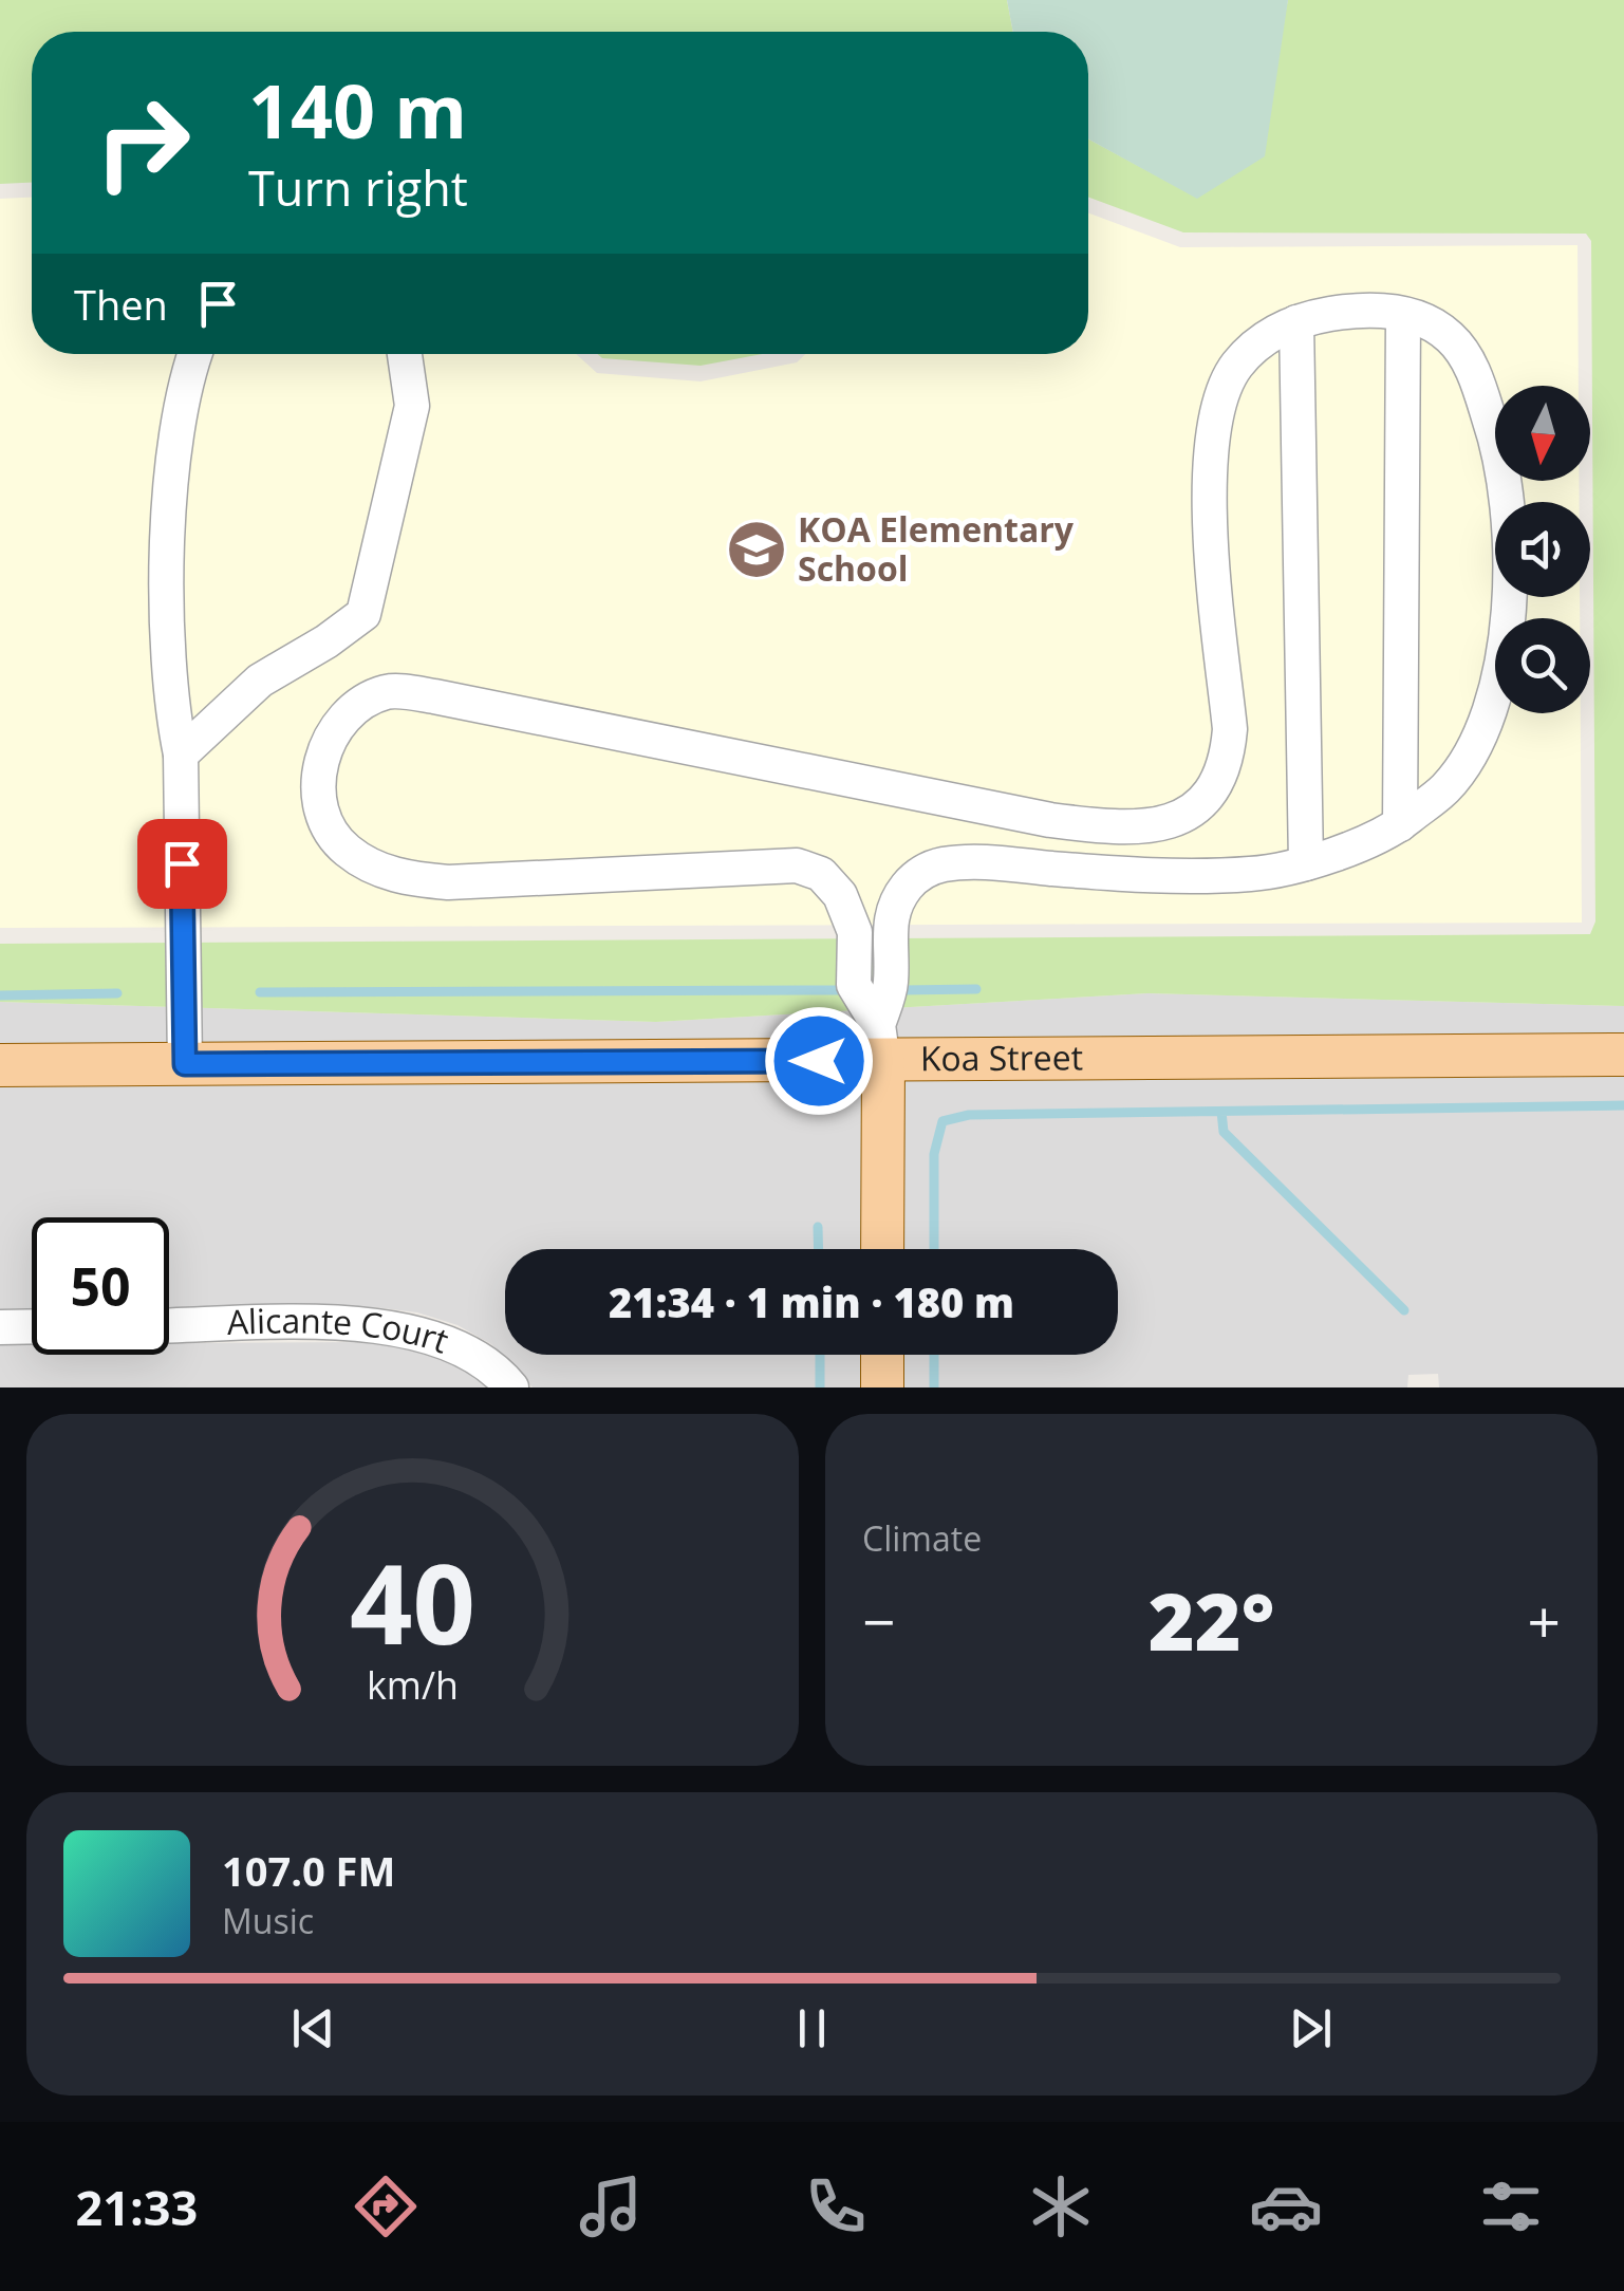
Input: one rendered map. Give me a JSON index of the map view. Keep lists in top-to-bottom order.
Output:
{
  "streets": {
    "main road": ["Koa Street"],
    "street": ["Alicante Court"]
  },
  "places": {
    "school or university": ["KOA Elementary School"]
  },
  "north": "bottom",
  "page": {
    "turn": ["140 m", "Turn right"],
    "then": "Then",
    "limit": "50",
    "trip": "21:34 · 1 min · 180 m",
    "tile": "Climate",
    "heat": ["−", "22°", "+"],
    "song": ["107.0 FM", "Music"],
    "tabs": "21:33",
    "gauge": ["40", "km/h"]
  }
}
